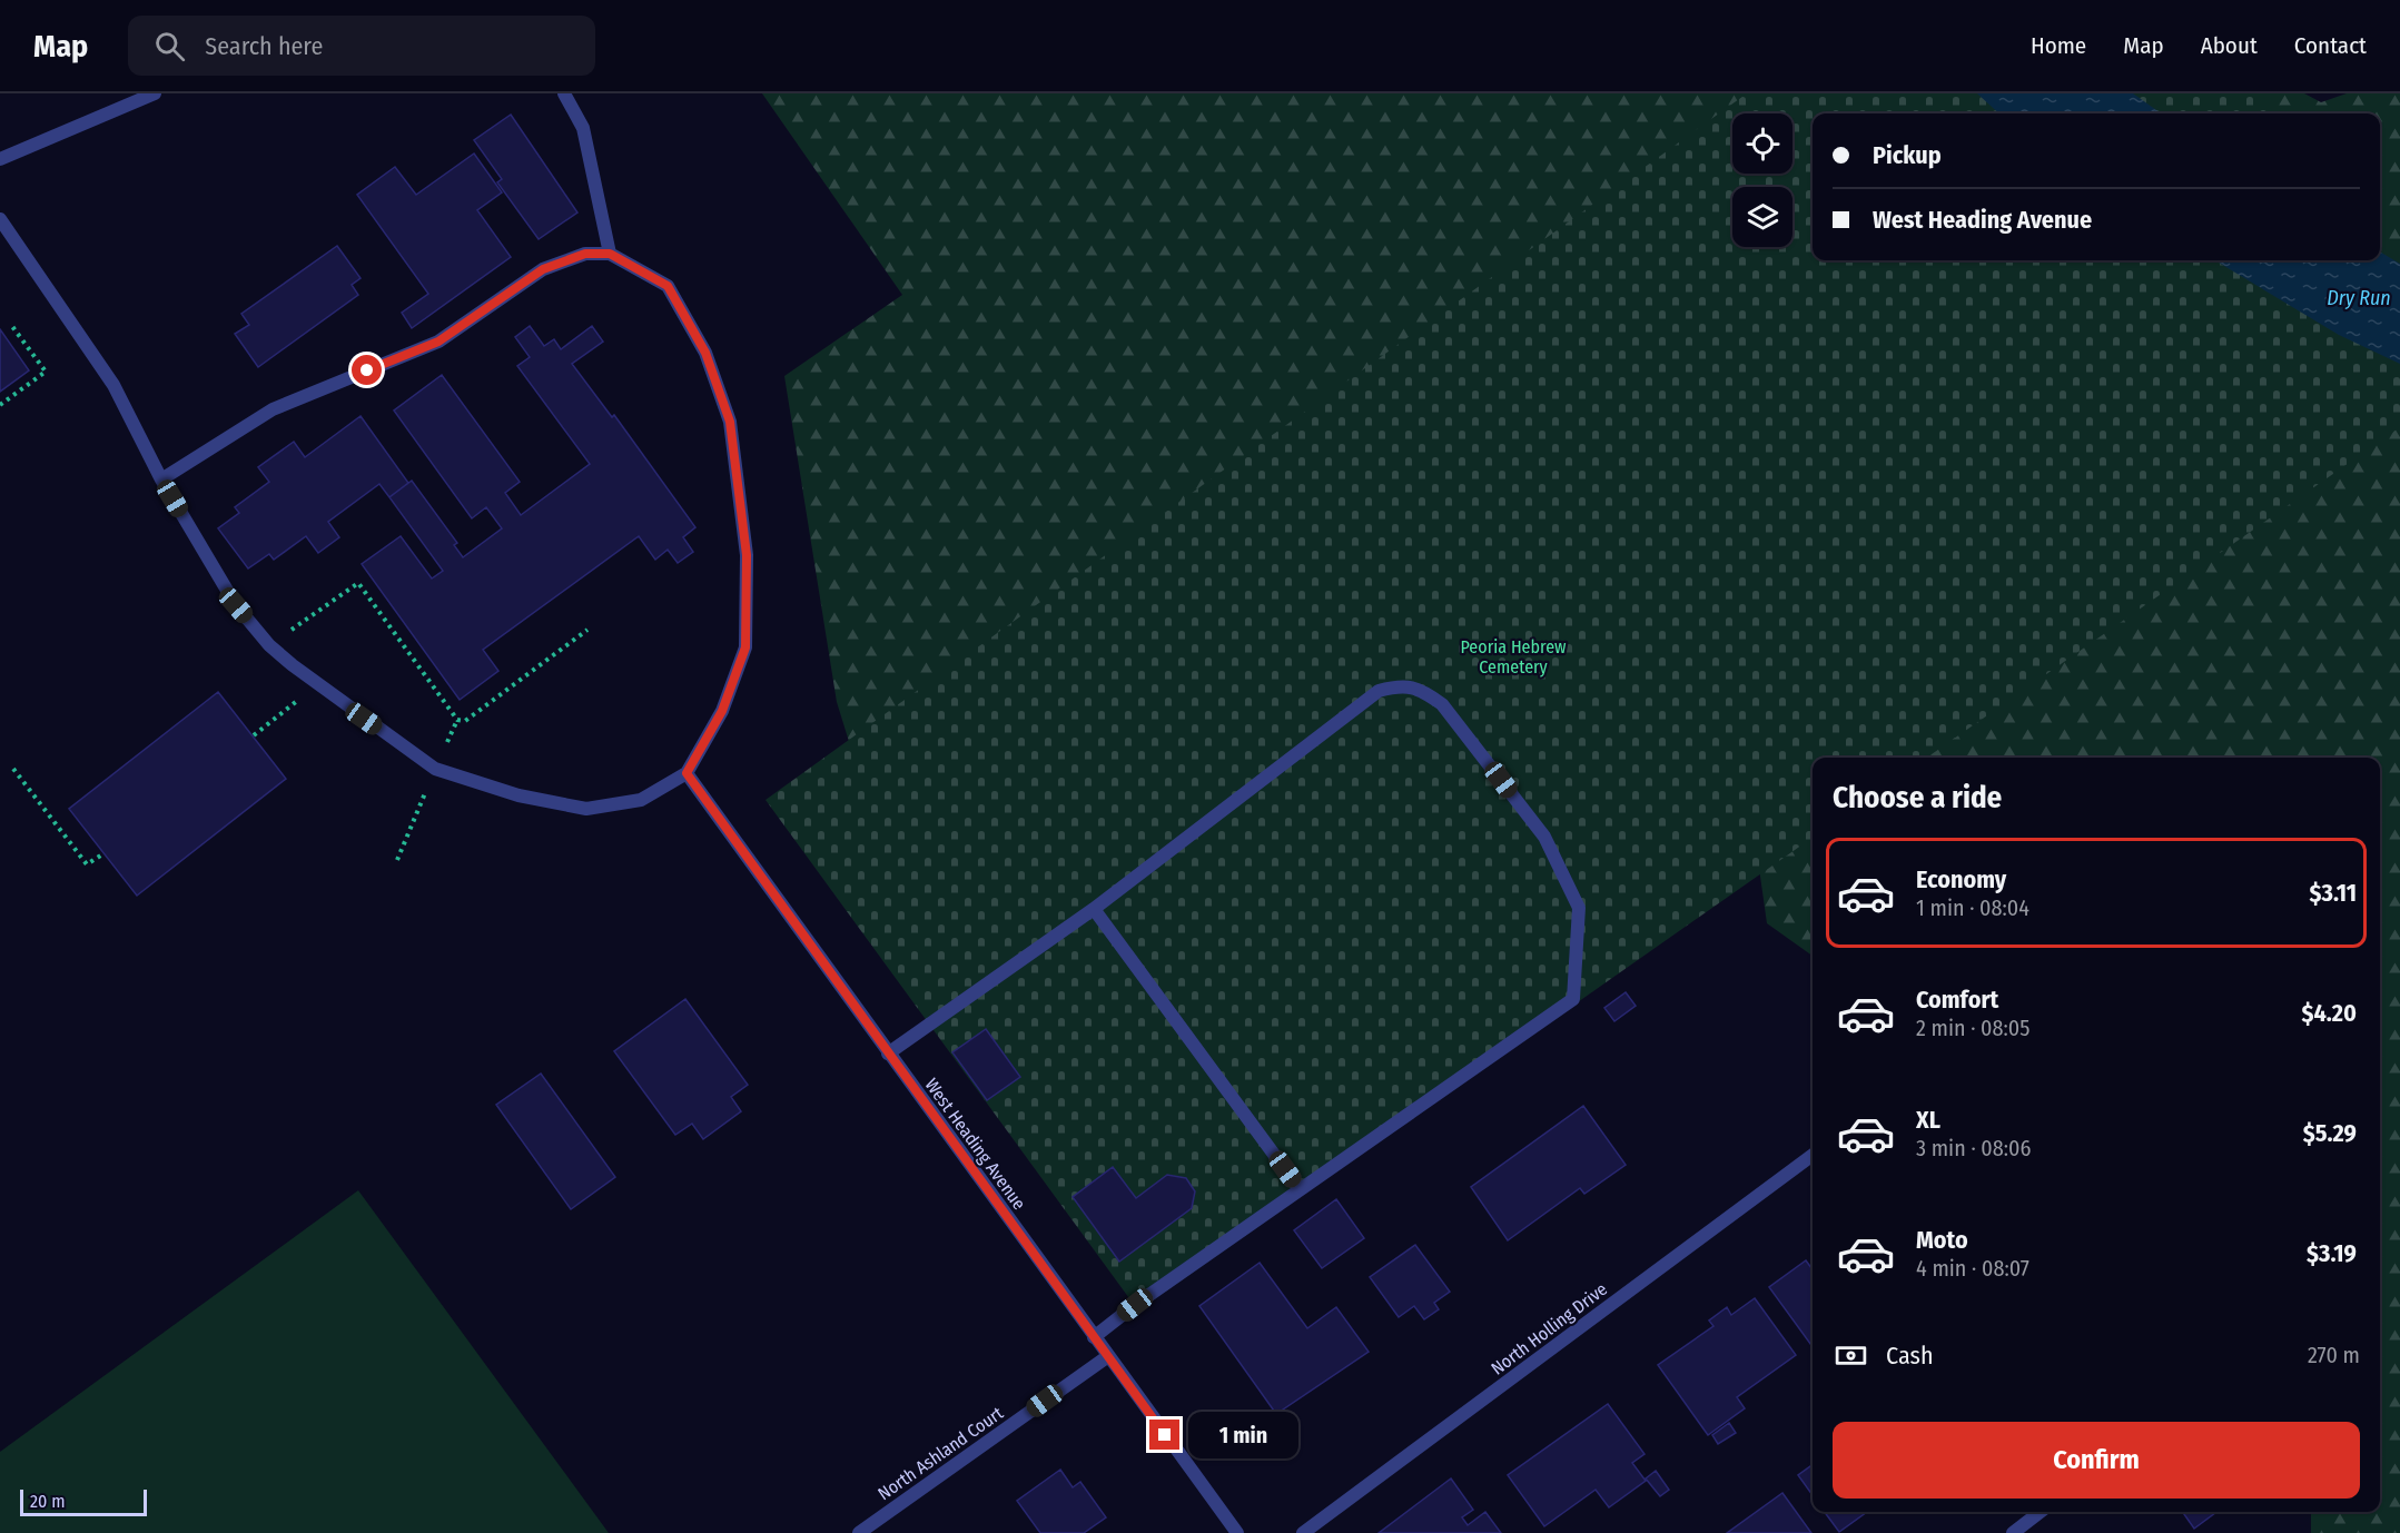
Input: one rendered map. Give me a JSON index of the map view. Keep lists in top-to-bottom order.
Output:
{
  "streets": {
    "street": ["West Heading Avenue", "North Holling Drive", "North Ashland Court"]
  },
  "crossings": [
    ["West Heading Avenue", "North Ashland Court"]
  ],
  "water": ["Dry Run"],
  "parks": ["Peoria Hebrew Cemetery"],
  "scale_bar": "20 m",
  "page": {
    "header": "Map",
    "search": "Search here",
    "nav": [
      "Home",
      "Map",
      "About",
      "Contact"
    ],
    "banner": ["Pickup", "West Heading Avenue"],
    "heading": "Choose a ride",
    "list": [
      {
        "name": "Economy",
        "note": "1 min · 08:04",
        "value": "$3.11"
      },
      {
        "name": "Comfort",
        "note": "2 min · 08:05",
        "value": "$4.20"
      },
      {
        "name": "XL",
        "note": "3 min · 08:06",
        "value": "$5.29"
      },
      {
        "name": "Moto",
        "note": "4 min · 08:07",
        "value": "$3.19"
      }
    ],
    "pay": ["Cash", "270 m"],
    "buttons": "Confirm",
    "bubble": "1 min",
    "scale": "20 m"
  }
}
